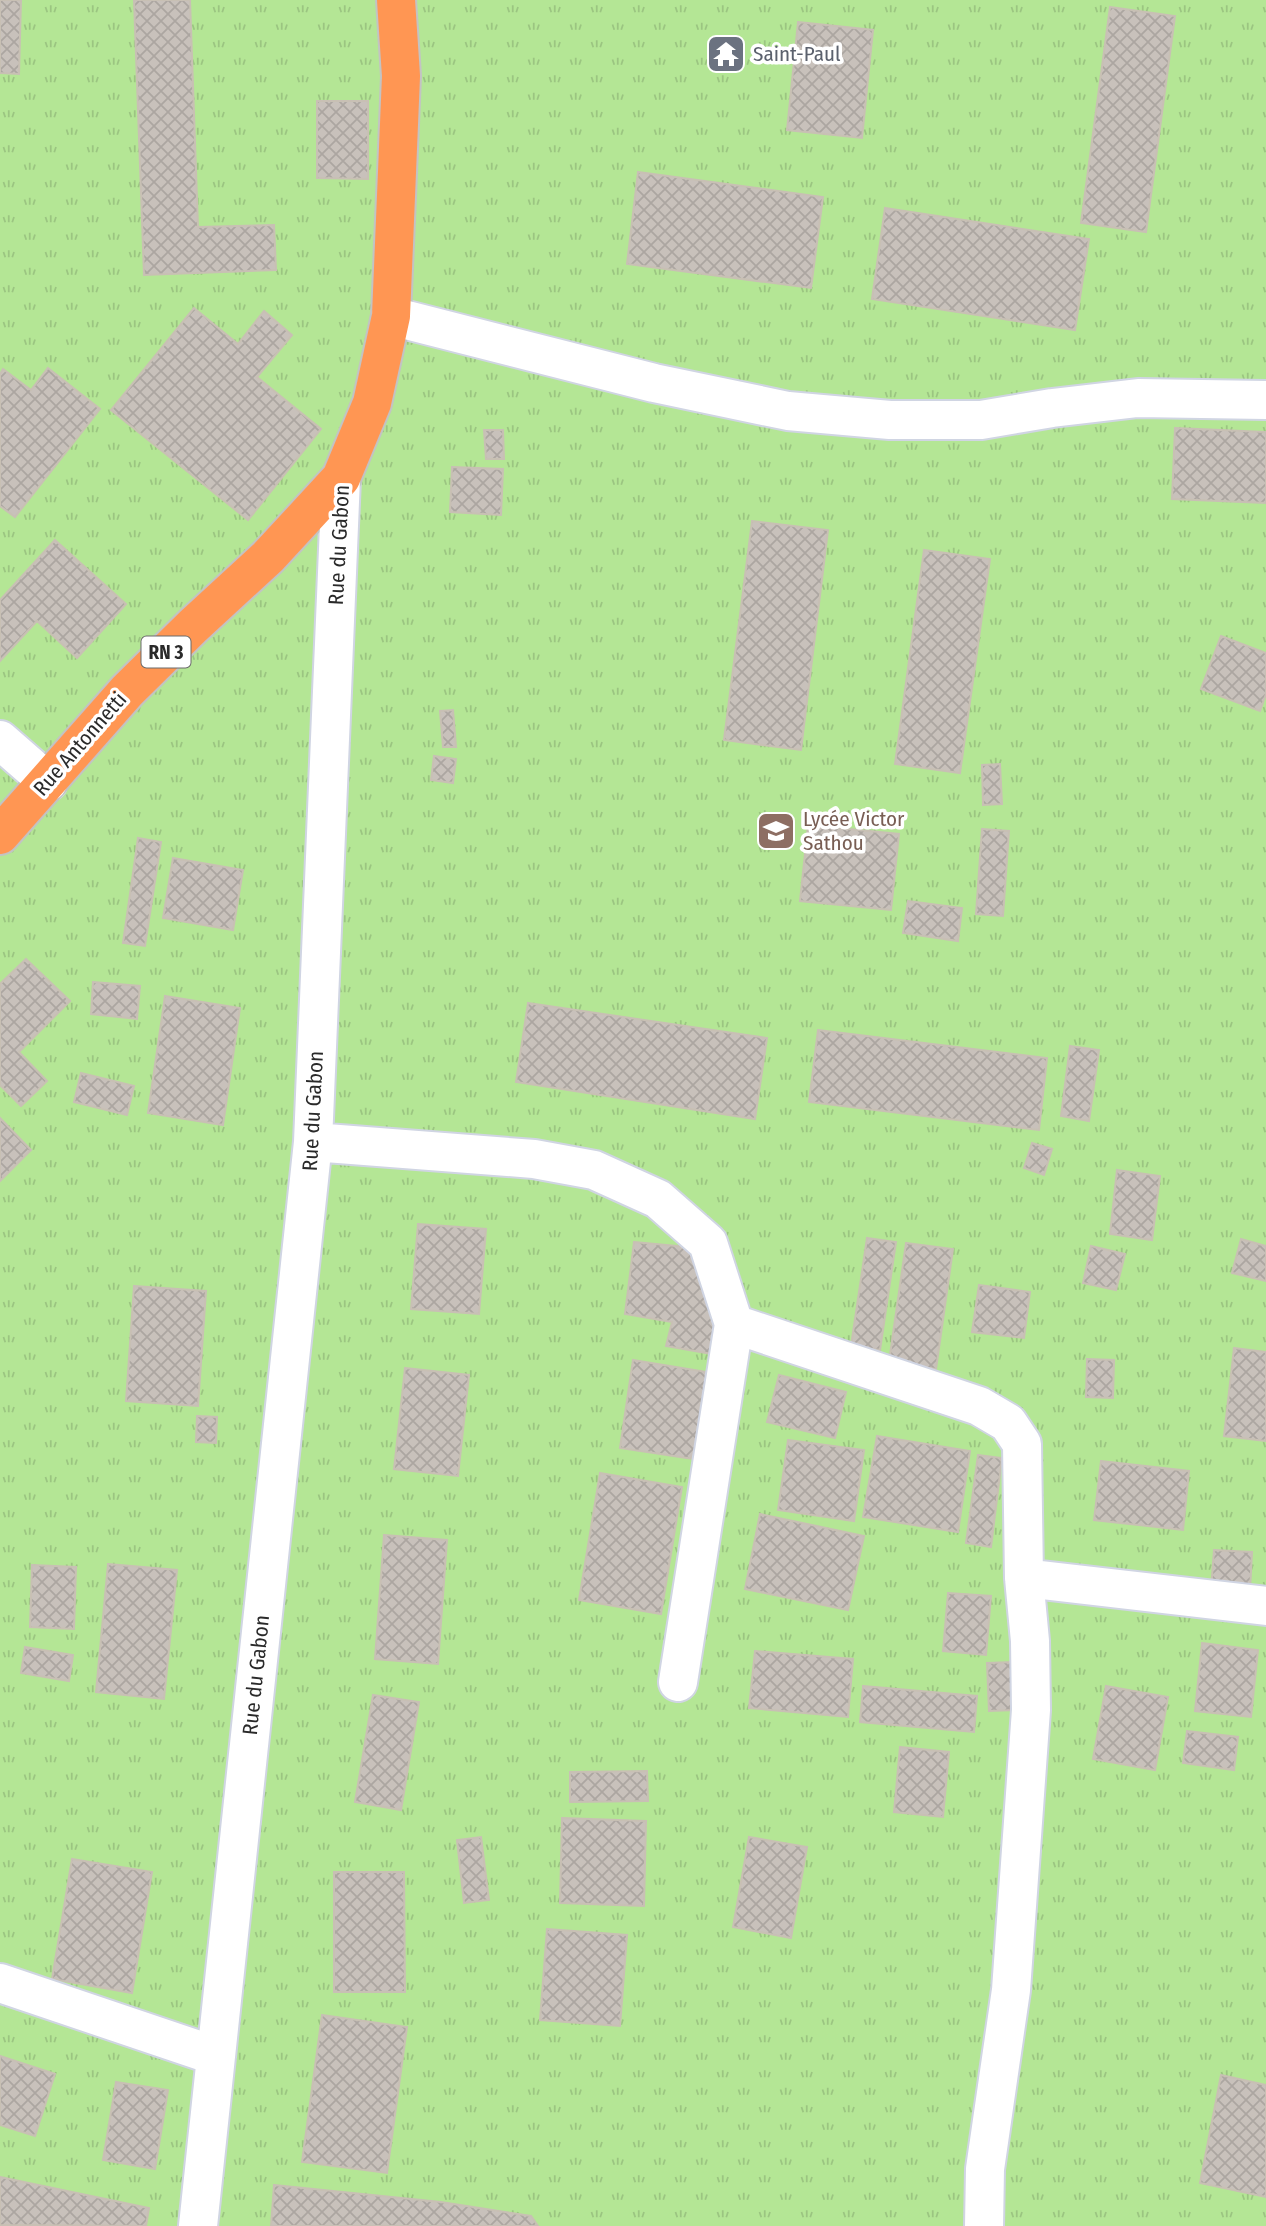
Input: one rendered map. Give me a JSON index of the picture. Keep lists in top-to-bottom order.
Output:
{
  "streets": {
    "highway": ["Rue du Gabon", "RN 3", "Rue Antonnetti"]
  },
  "crossings": [
    ["Rue du Gabon", "Rue Antonnetti"]
  ],
  "places": {
    "temple": ["Saint-Paul"],
    "school or university": ["Lycée Victor Sathou"]
  }
}
